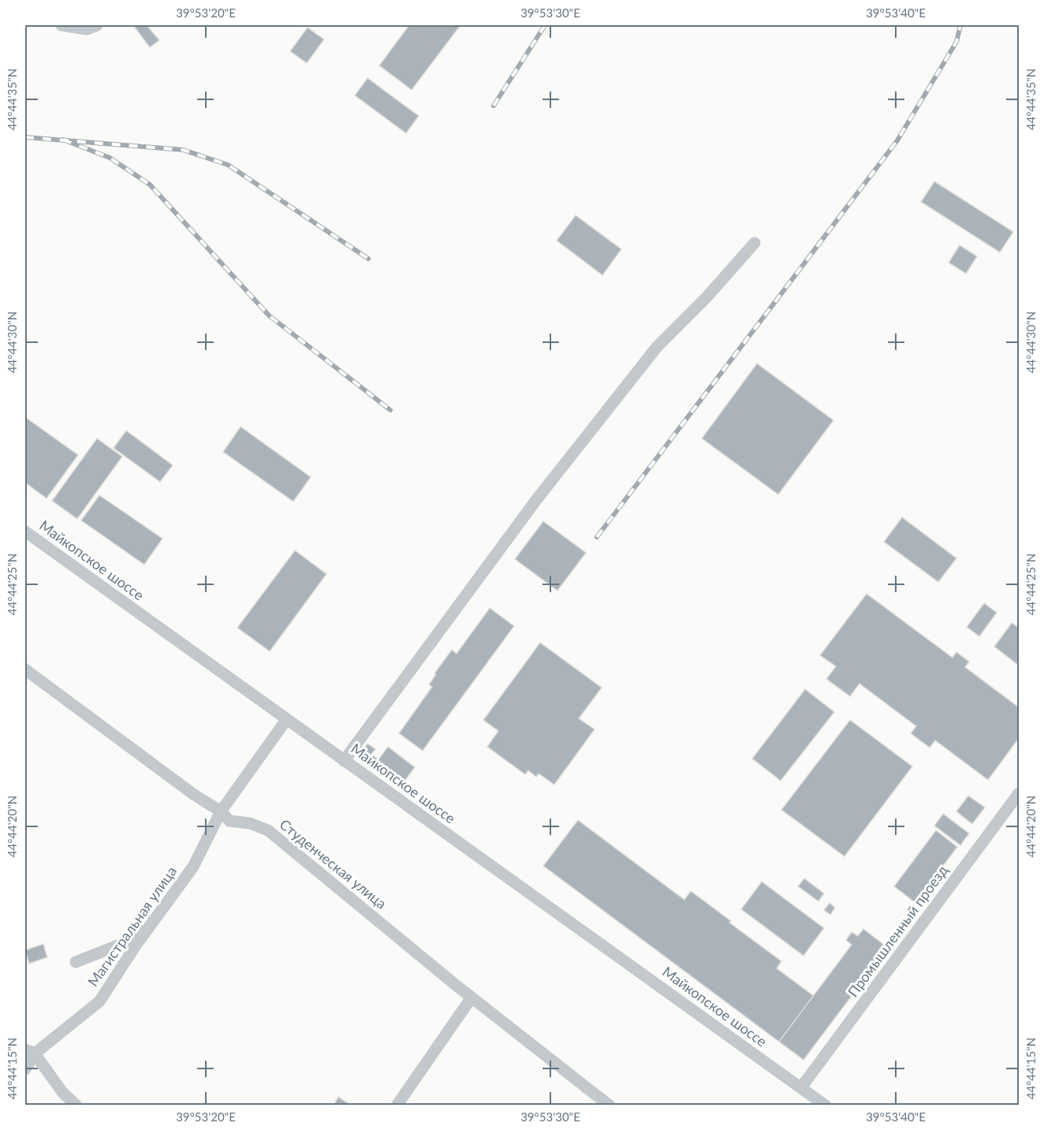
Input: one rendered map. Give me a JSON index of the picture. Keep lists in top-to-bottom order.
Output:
{
  "streets": {
    "street": [
      "Майкопское шоссе",
      "Студенческая улица",
      "Магистральная улица",
      "Промышленный проезд"
    ]
  },
  "crossings": [
    ["Майкопское шоссе", "Магистральная улица"],
    ["Майкопское шоссе", "Промышленный проезд"],
    ["Студенческая улица", "Магистральная улица"]
  ],
  "coordinates": [
    "39°53'20\"E",
    "39°53'30\"E",
    "39°53'40\"E",
    "44°44'35\"N",
    "44°44'30\"N",
    "44°44'25\"N",
    "44°44'20\"N",
    "44°44'15\"N"
  ]
}
